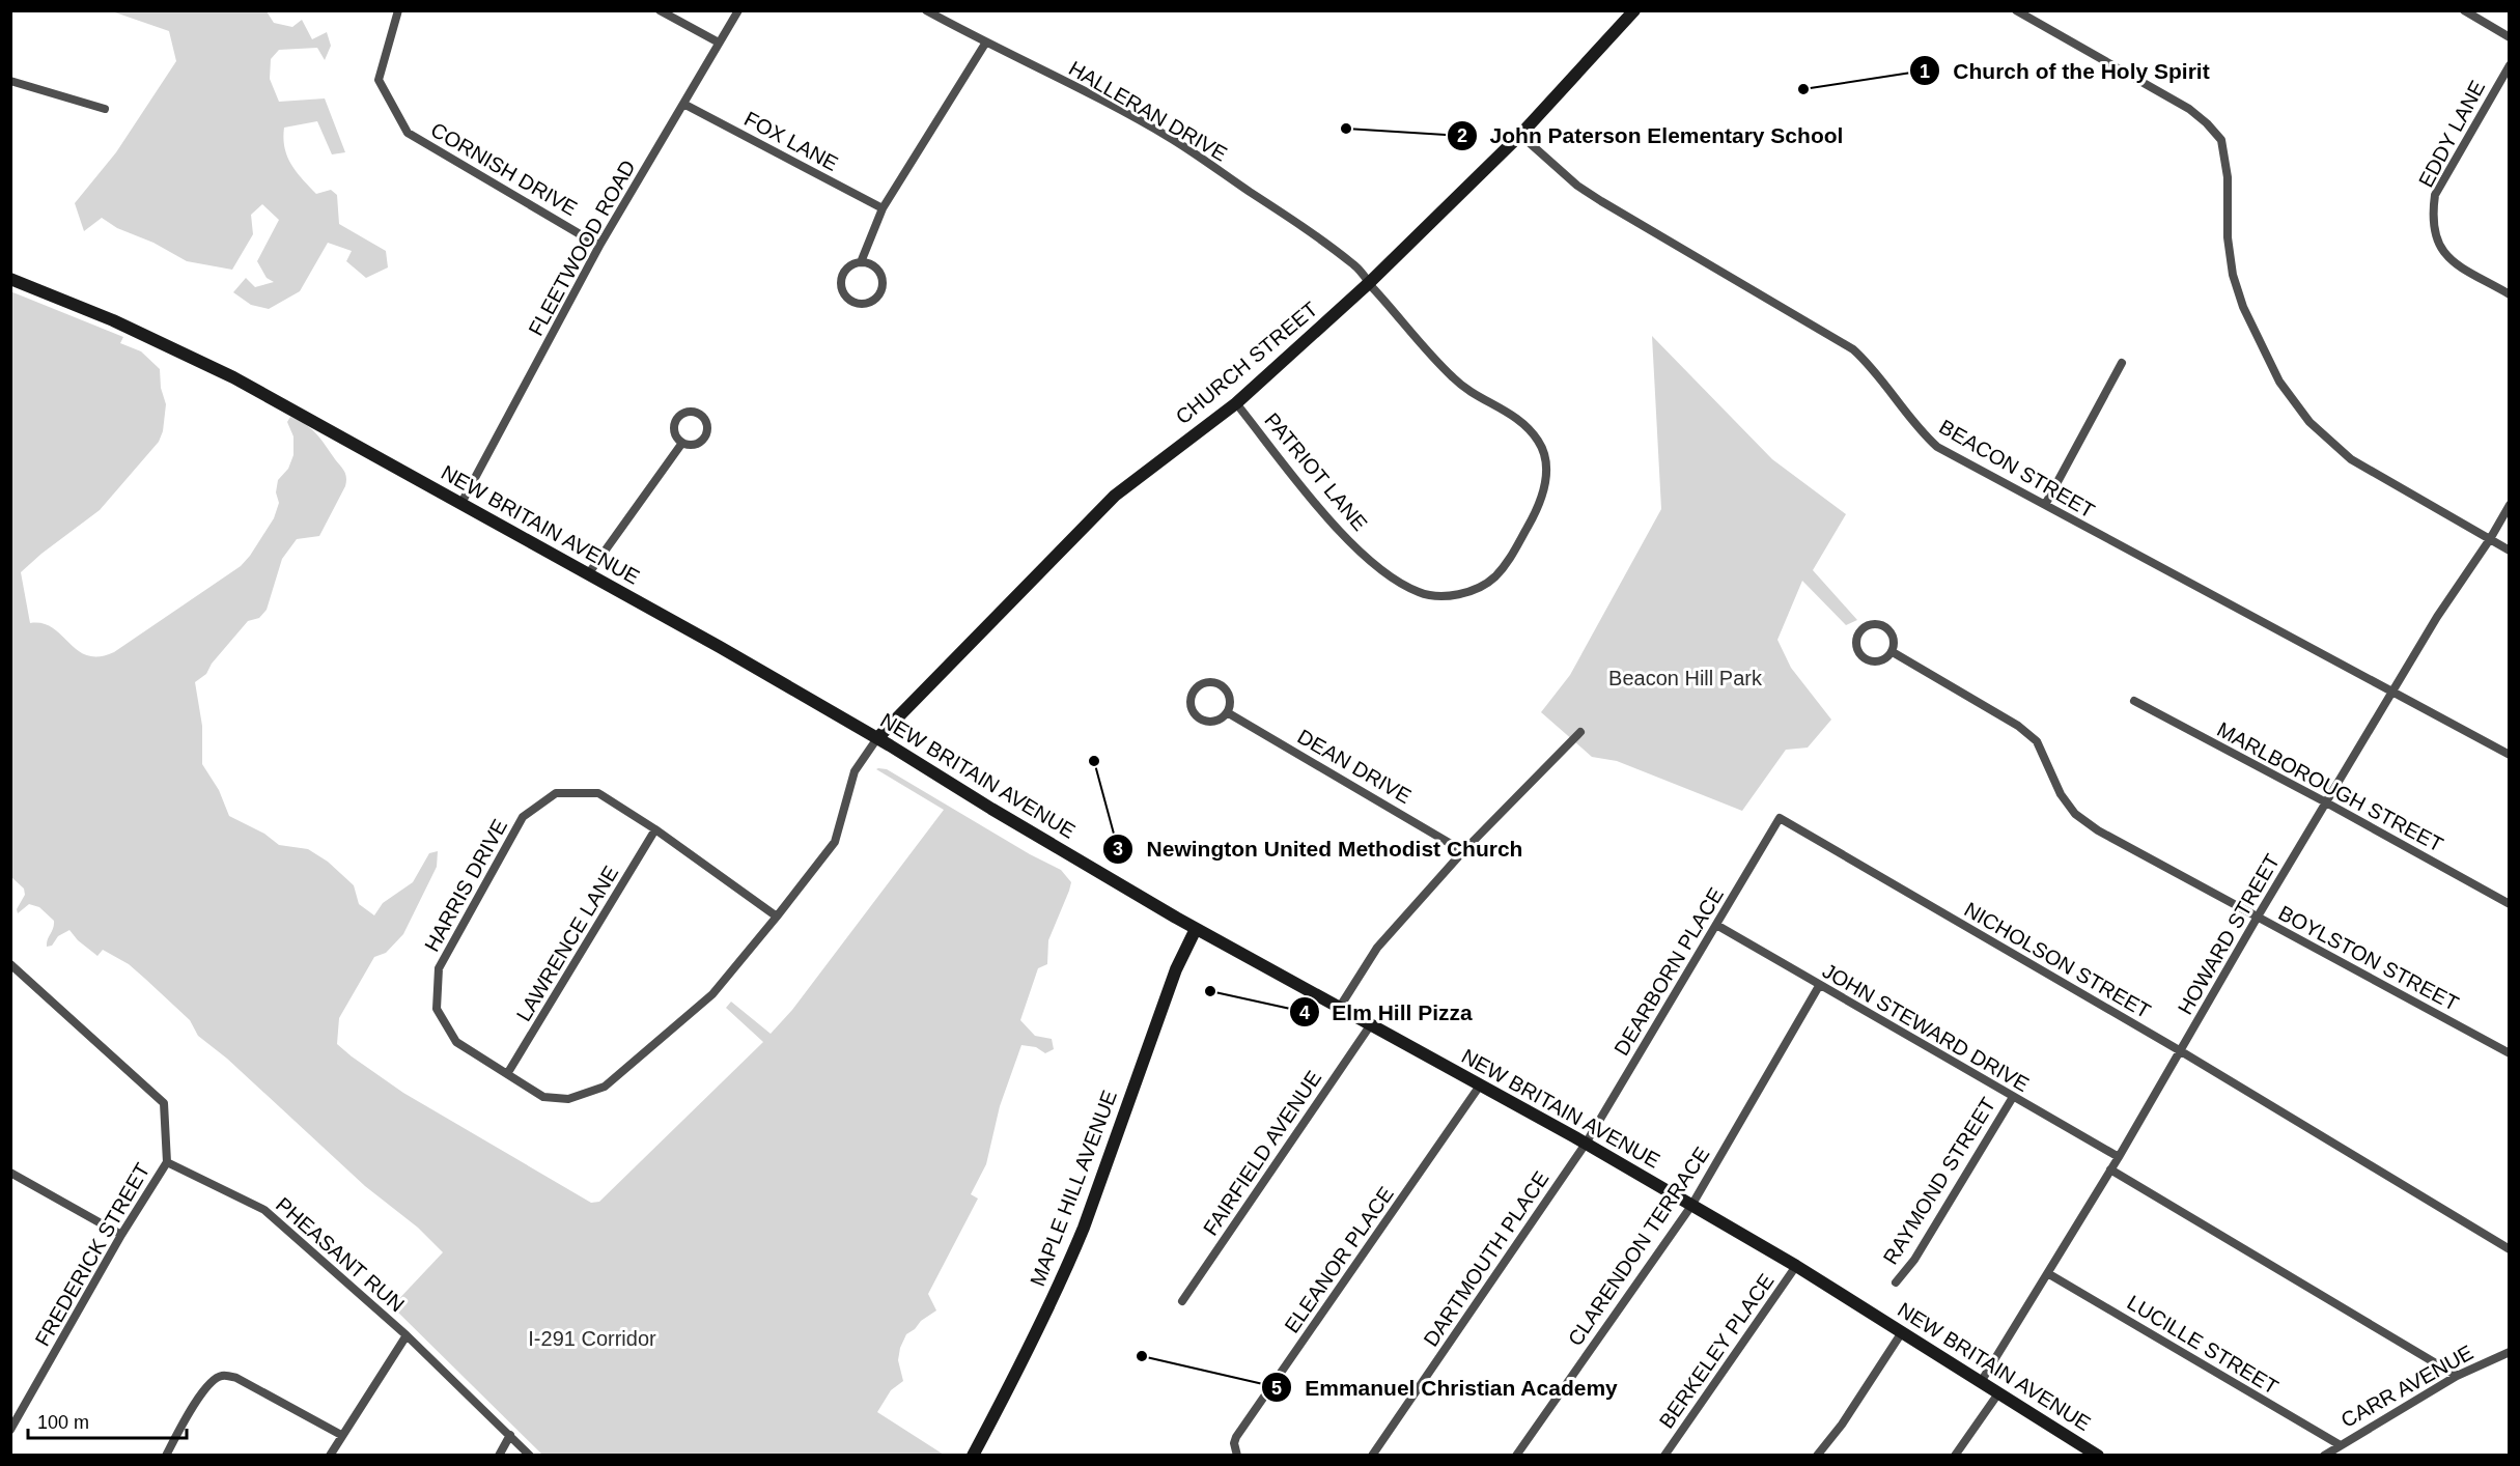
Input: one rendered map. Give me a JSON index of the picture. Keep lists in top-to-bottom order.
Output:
{
  "streets": {
    "main road": ["CHURCH STREET", "NEW BRITAIN AVENUE", "MAPLE HILL AVENUE"],
    "street": [
      "HALLERAN DRIVE",
      "EDDY LANE",
      "FOX LANE",
      "CORNISH DRIVE",
      "FLEETWOOD ROAD",
      "BEACON STREET",
      "PATRIOT LANE",
      "DEAN DRIVE",
      "MARLBOROUGH STREET",
      "HARRIS DRIVE",
      "HOWARD STREET",
      "LAWRENCE LANE",
      "BOYLSTON STREET",
      "NICHOLSON STREET",
      "DEARBORN PLACE",
      "JOHN STEWARD DRIVE",
      "FAIRFIELD AVENUE",
      "RAYMOND STREET",
      "CLARENDON TERRACE",
      "FREDERICK STREET",
      "PHEASANT RUN",
      "DARTMOUTH PLACE",
      "ELEANOR PLACE",
      "LUCILLE STREET",
      "BERKELEY PLACE",
      "CARR AVENUE"
    ]
  },
  "crossings": [
    ["HALLERAN DRIVE", "CHURCH STREET"],
    ["HALLERAN DRIVE", "PATRIOT LANE"],
    ["FOX LANE", "FLEETWOOD ROAD"],
    ["CORNISH DRIVE", "FLEETWOOD ROAD"],
    ["FLEETWOOD ROAD", "NEW BRITAIN AVENUE"],
    ["CHURCH STREET", "BEACON STREET"],
    ["CHURCH STREET", "PATRIOT LANE"],
    ["CHURCH STREET", "NEW BRITAIN AVENUE"],
    ["CHURCH STREET", "HARRIS DRIVE"],
    ["BEACON STREET", "HOWARD STREET"],
    ["NEW BRITAIN AVENUE", "HARRIS DRIVE"],
    ["NEW BRITAIN AVENUE", "HOWARD STREET"],
    ["NEW BRITAIN AVENUE", "DEARBORN PLACE"],
    ["NEW BRITAIN AVENUE", "FAIRFIELD AVENUE"],
    ["NEW BRITAIN AVENUE", "MAPLE HILL AVENUE"],
    ["NEW BRITAIN AVENUE", "CLARENDON TERRACE"],
    ["NEW BRITAIN AVENUE", "DARTMOUTH PLACE"],
    ["NEW BRITAIN AVENUE", "ELEANOR PLACE"],
    ["NEW BRITAIN AVENUE", "BERKELEY PLACE"],
    ["MARLBOROUGH STREET", "HOWARD STREET"],
    ["HARRIS DRIVE", "LAWRENCE LANE"],
    ["HOWARD STREET", "BOYLSTON STREET"],
    ["HOWARD STREET", "NICHOLSON STREET"],
    ["HOWARD STREET", "JOHN STEWARD DRIVE"],
    ["HOWARD STREET", "LUCILLE STREET"],
    ["NICHOLSON STREET", "DEARBORN PLACE"],
    ["DEARBORN PLACE", "JOHN STEWARD DRIVE"],
    ["DEARBORN PLACE", "DARTMOUTH PLACE"],
    ["JOHN STEWARD DRIVE", "RAYMOND STREET"],
    ["JOHN STEWARD DRIVE", "CLARENDON TERRACE"],
    ["FREDERICK STREET", "PHEASANT RUN"],
    ["LUCILLE STREET", "CARR AVENUE"]
  ],
  "parks": ["Beacon Hill Park", "I-291 Corridor"],
  "places": [
    "Church of the Holy Spirit",
    "John Paterson Elementary School",
    "Newington United Methodist Church",
    "Elm Hill Pizza",
    "Emmanuel Christian Academy"
  ],
  "scale_bar": "100 m"
}
